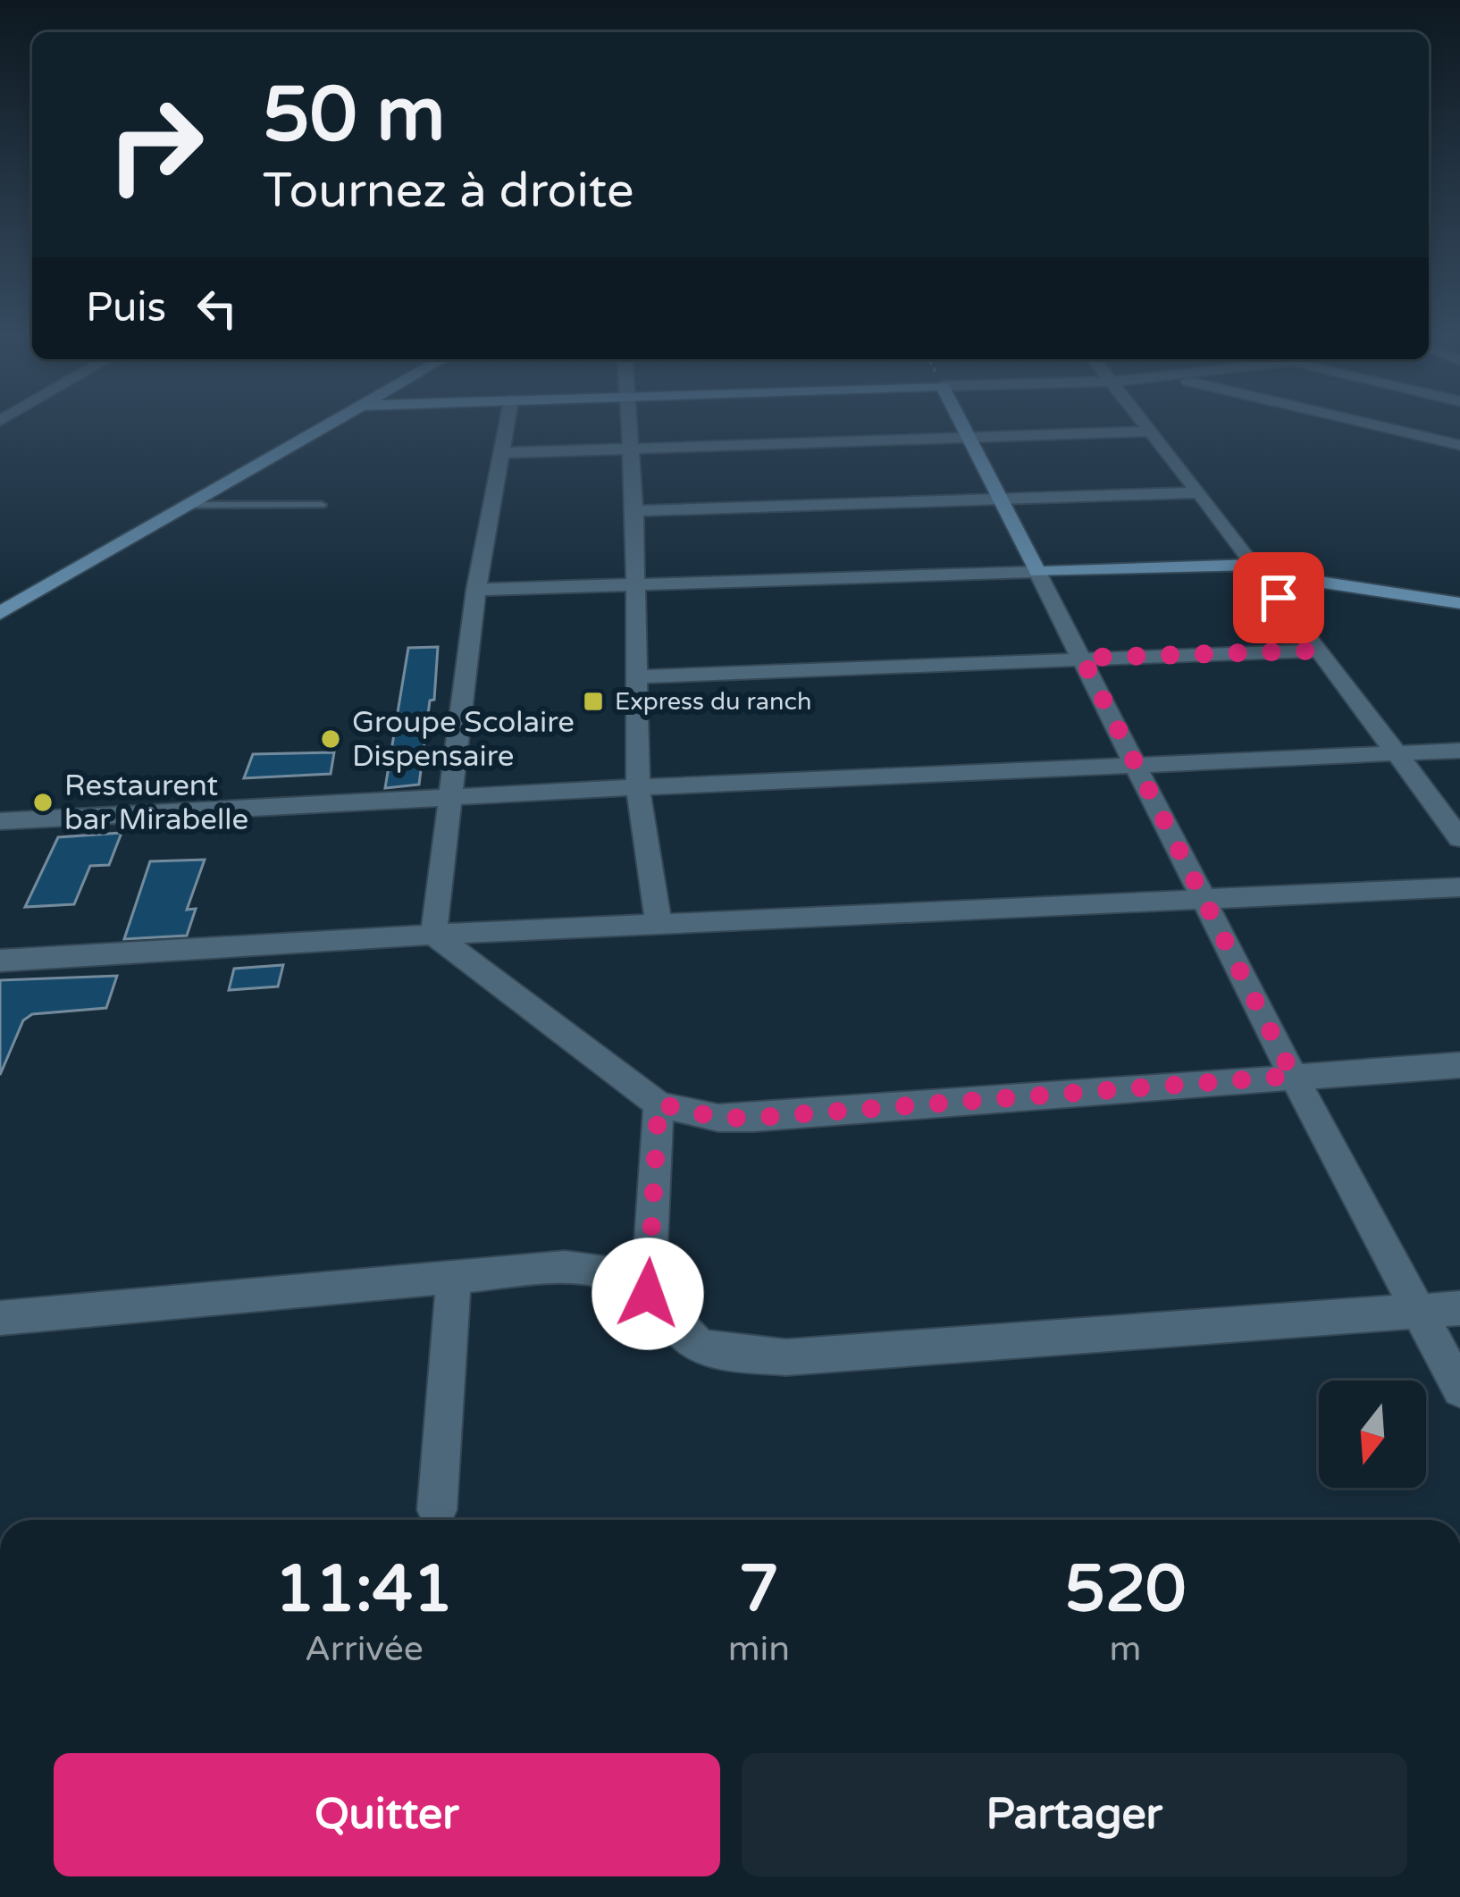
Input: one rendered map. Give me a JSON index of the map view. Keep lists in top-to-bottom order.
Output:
{
  "places": {
    "transit": ["Express du ranch"],
    "other": ["Groupe Scolaire Dispensaire", "Restaurent bar Mirabelle"]
  },
  "north": "bottom",
  "page": {
    "turn": ["50 m", "Tournez à droite"],
    "then": "Puis",
    "eta": [
      "11:41",
      "Arrivée",
      "7",
      "min",
      "520",
      "m"
    ],
    "buttons": ["Quitter", "Partager"]
  }
}
